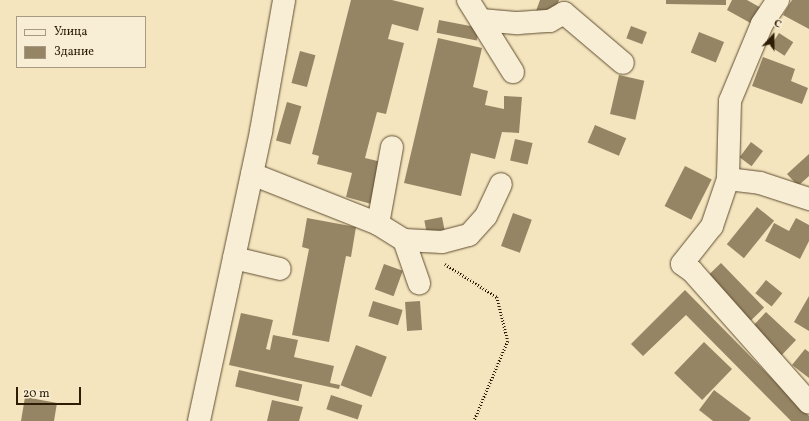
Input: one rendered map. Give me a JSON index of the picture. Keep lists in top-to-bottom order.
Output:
{
  "legend": ["Улица", "Здание"],
  "scale_bar": "20 m",
  "north": "top"
}
